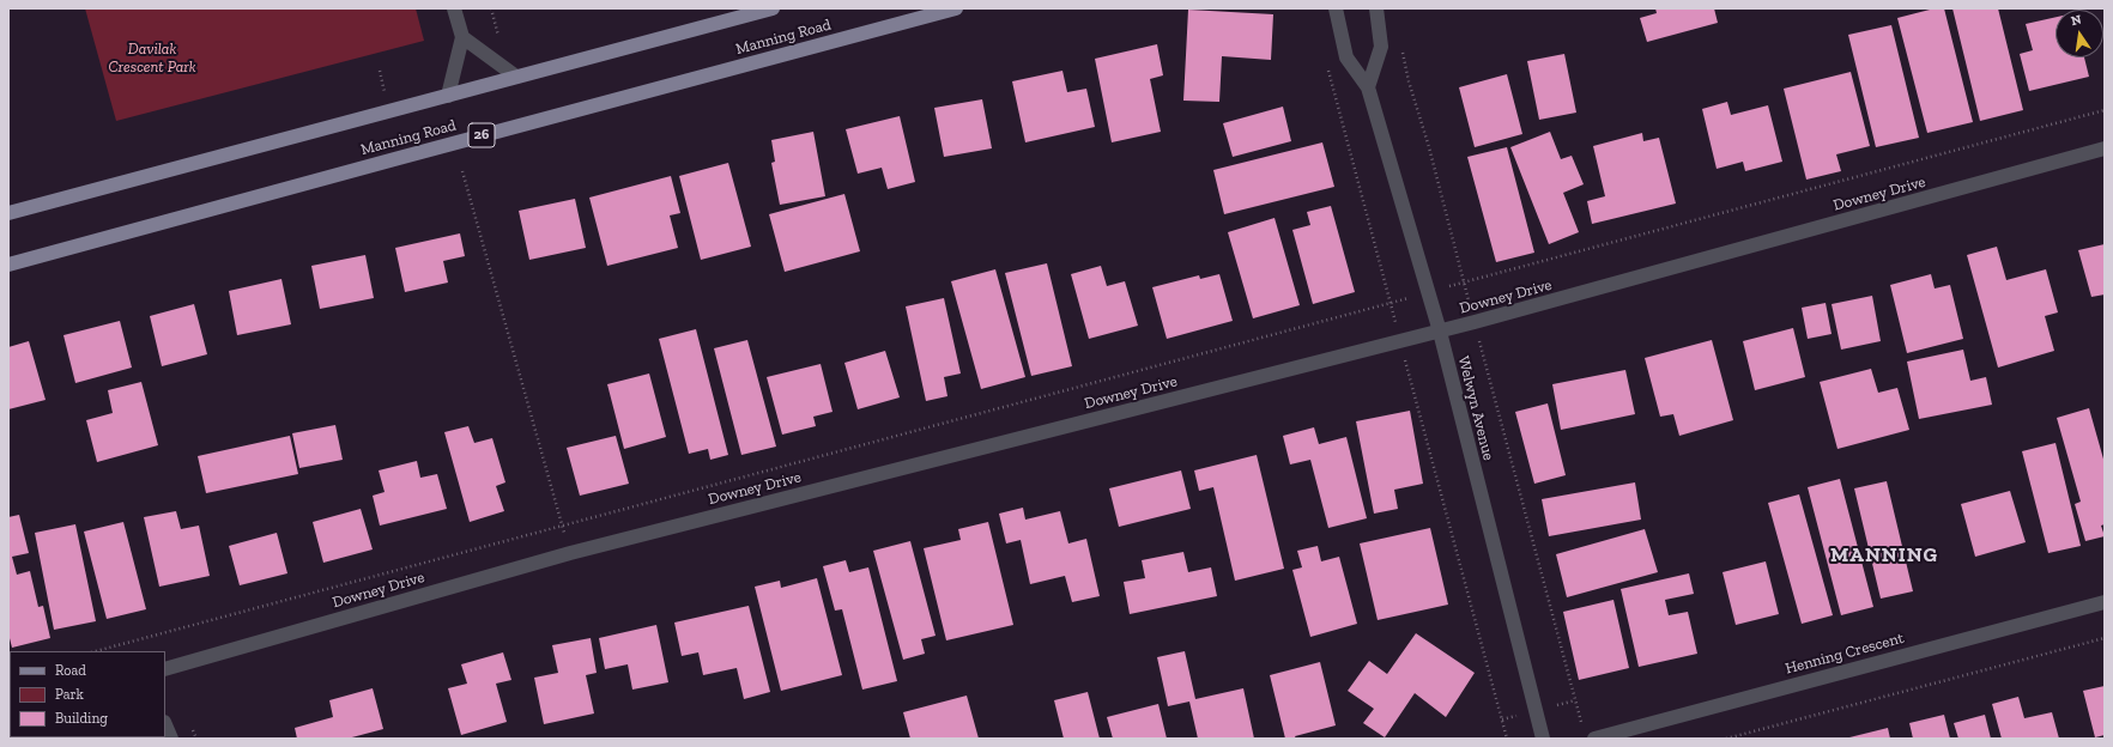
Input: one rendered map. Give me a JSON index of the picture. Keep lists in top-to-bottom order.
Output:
{
  "streets": {
    "main road": ["Manning Road", "26"],
    "street": ["Downey Drive", "Welwyn Avenue", "Henning Crescent"]
  },
  "crossings": [
    ["Downey Drive", "Welwyn Avenue"]
  ],
  "districts": ["MANNING"],
  "parks": ["Davilak Crescent Park"],
  "legend": ["Road", "Park", "Building"],
  "north": "top"
}
